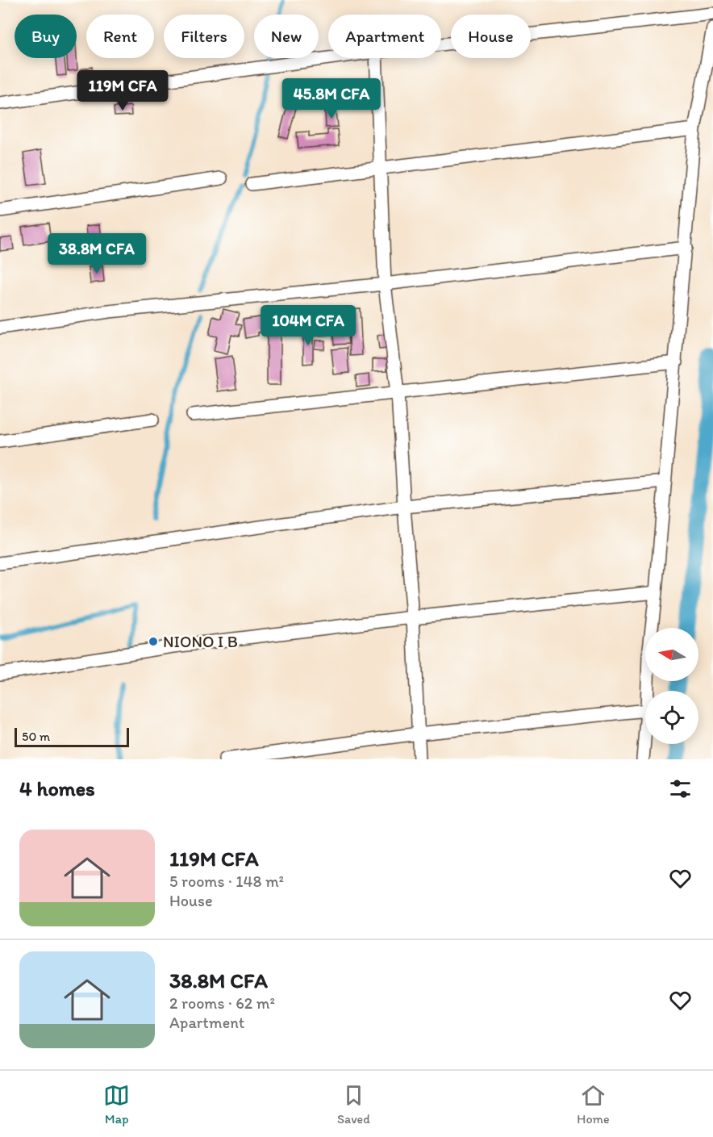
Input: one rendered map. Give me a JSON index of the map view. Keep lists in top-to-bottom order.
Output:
{
  "places": ["NIONO I B"],
  "scale_bar": "50 m",
  "north": "left",
  "page": {
    "chip": [
      "Buy",
      "Rent",
      "Filters",
      "New",
      "Apartment",
      "House"
    ],
    "price": [
      "119M CFA",
      "45.8M CFA",
      "38.8M CFA",
      "104M CFA"
    ],
    "scale": "50 m",
    "heading": "4 homes",
    "list": [
      {
        "name": "119M CFA",
        "note": "5 rooms · 148 m² · House"
      },
      {
        "name": "38.8M CFA",
        "note": "2 rooms · 62 m² · Apartment"
      }
    ],
    "tabs": ["Map", "Saved", "Home"]
  }
}
